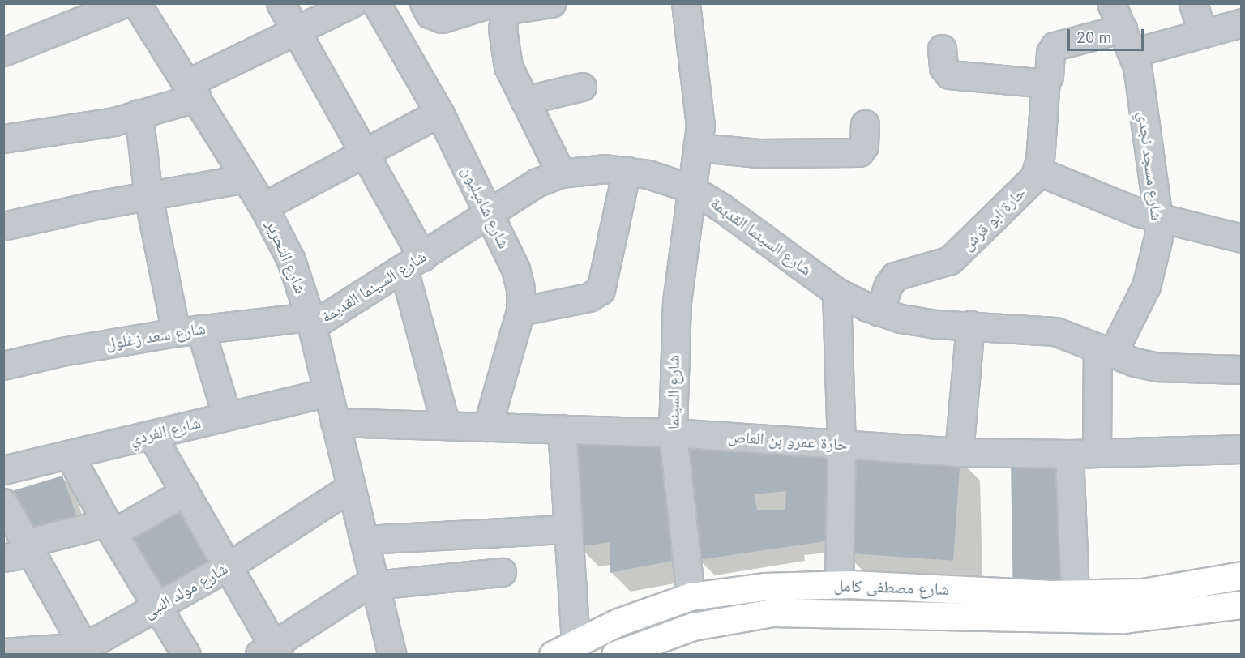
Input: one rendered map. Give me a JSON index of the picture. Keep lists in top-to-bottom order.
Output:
{
  "streets": {
    "main road": ["شارع مصطفى كامل"],
    "street": [
      "شارع مسجد نجدي",
      "شارع شامبليون",
      "حارة ابو قرش",
      "شارع السينما القديمة",
      "شارع التحرير",
      "شارع سعد زغلول",
      "شارع السينما",
      "شارع الفردي",
      "حارة عمرو بن العاص",
      "شارع مولد النبى"
    ]
  },
  "crossings": [
    ["شارع مسجد نجدي", "شارع السينما القديمة"],
    ["شارع مسجد نجدي", "حارة عمرو بن العاص"],
    ["شارع شامبليون", "شارع السينما القديمة"],
    ["شارع شامبليون", "حارة عمرو بن العاص"],
    ["حارة ابو قرش", "شارع السينما القديمة"],
    ["شارع السينما القديمة", "شارع التحرير"],
    ["شارع السينما القديمة", "شارع سعد زغلول"],
    ["شارع السينما القديمة", "شارع السينما"],
    ["شارع التحرير", "شارع سعد زغلول"],
    ["شارع التحرير", "شارع الفردي"],
    ["شارع التحرير", "حارة عمرو بن العاص"],
    ["شارع التحرير", "شارع مولد النبى"],
    ["شارع السينما", "حارة عمرو بن العاص"],
    ["شارع السينما", "شارع مصطفى كامل"]
  ],
  "scale_bar": "20 m"
}
